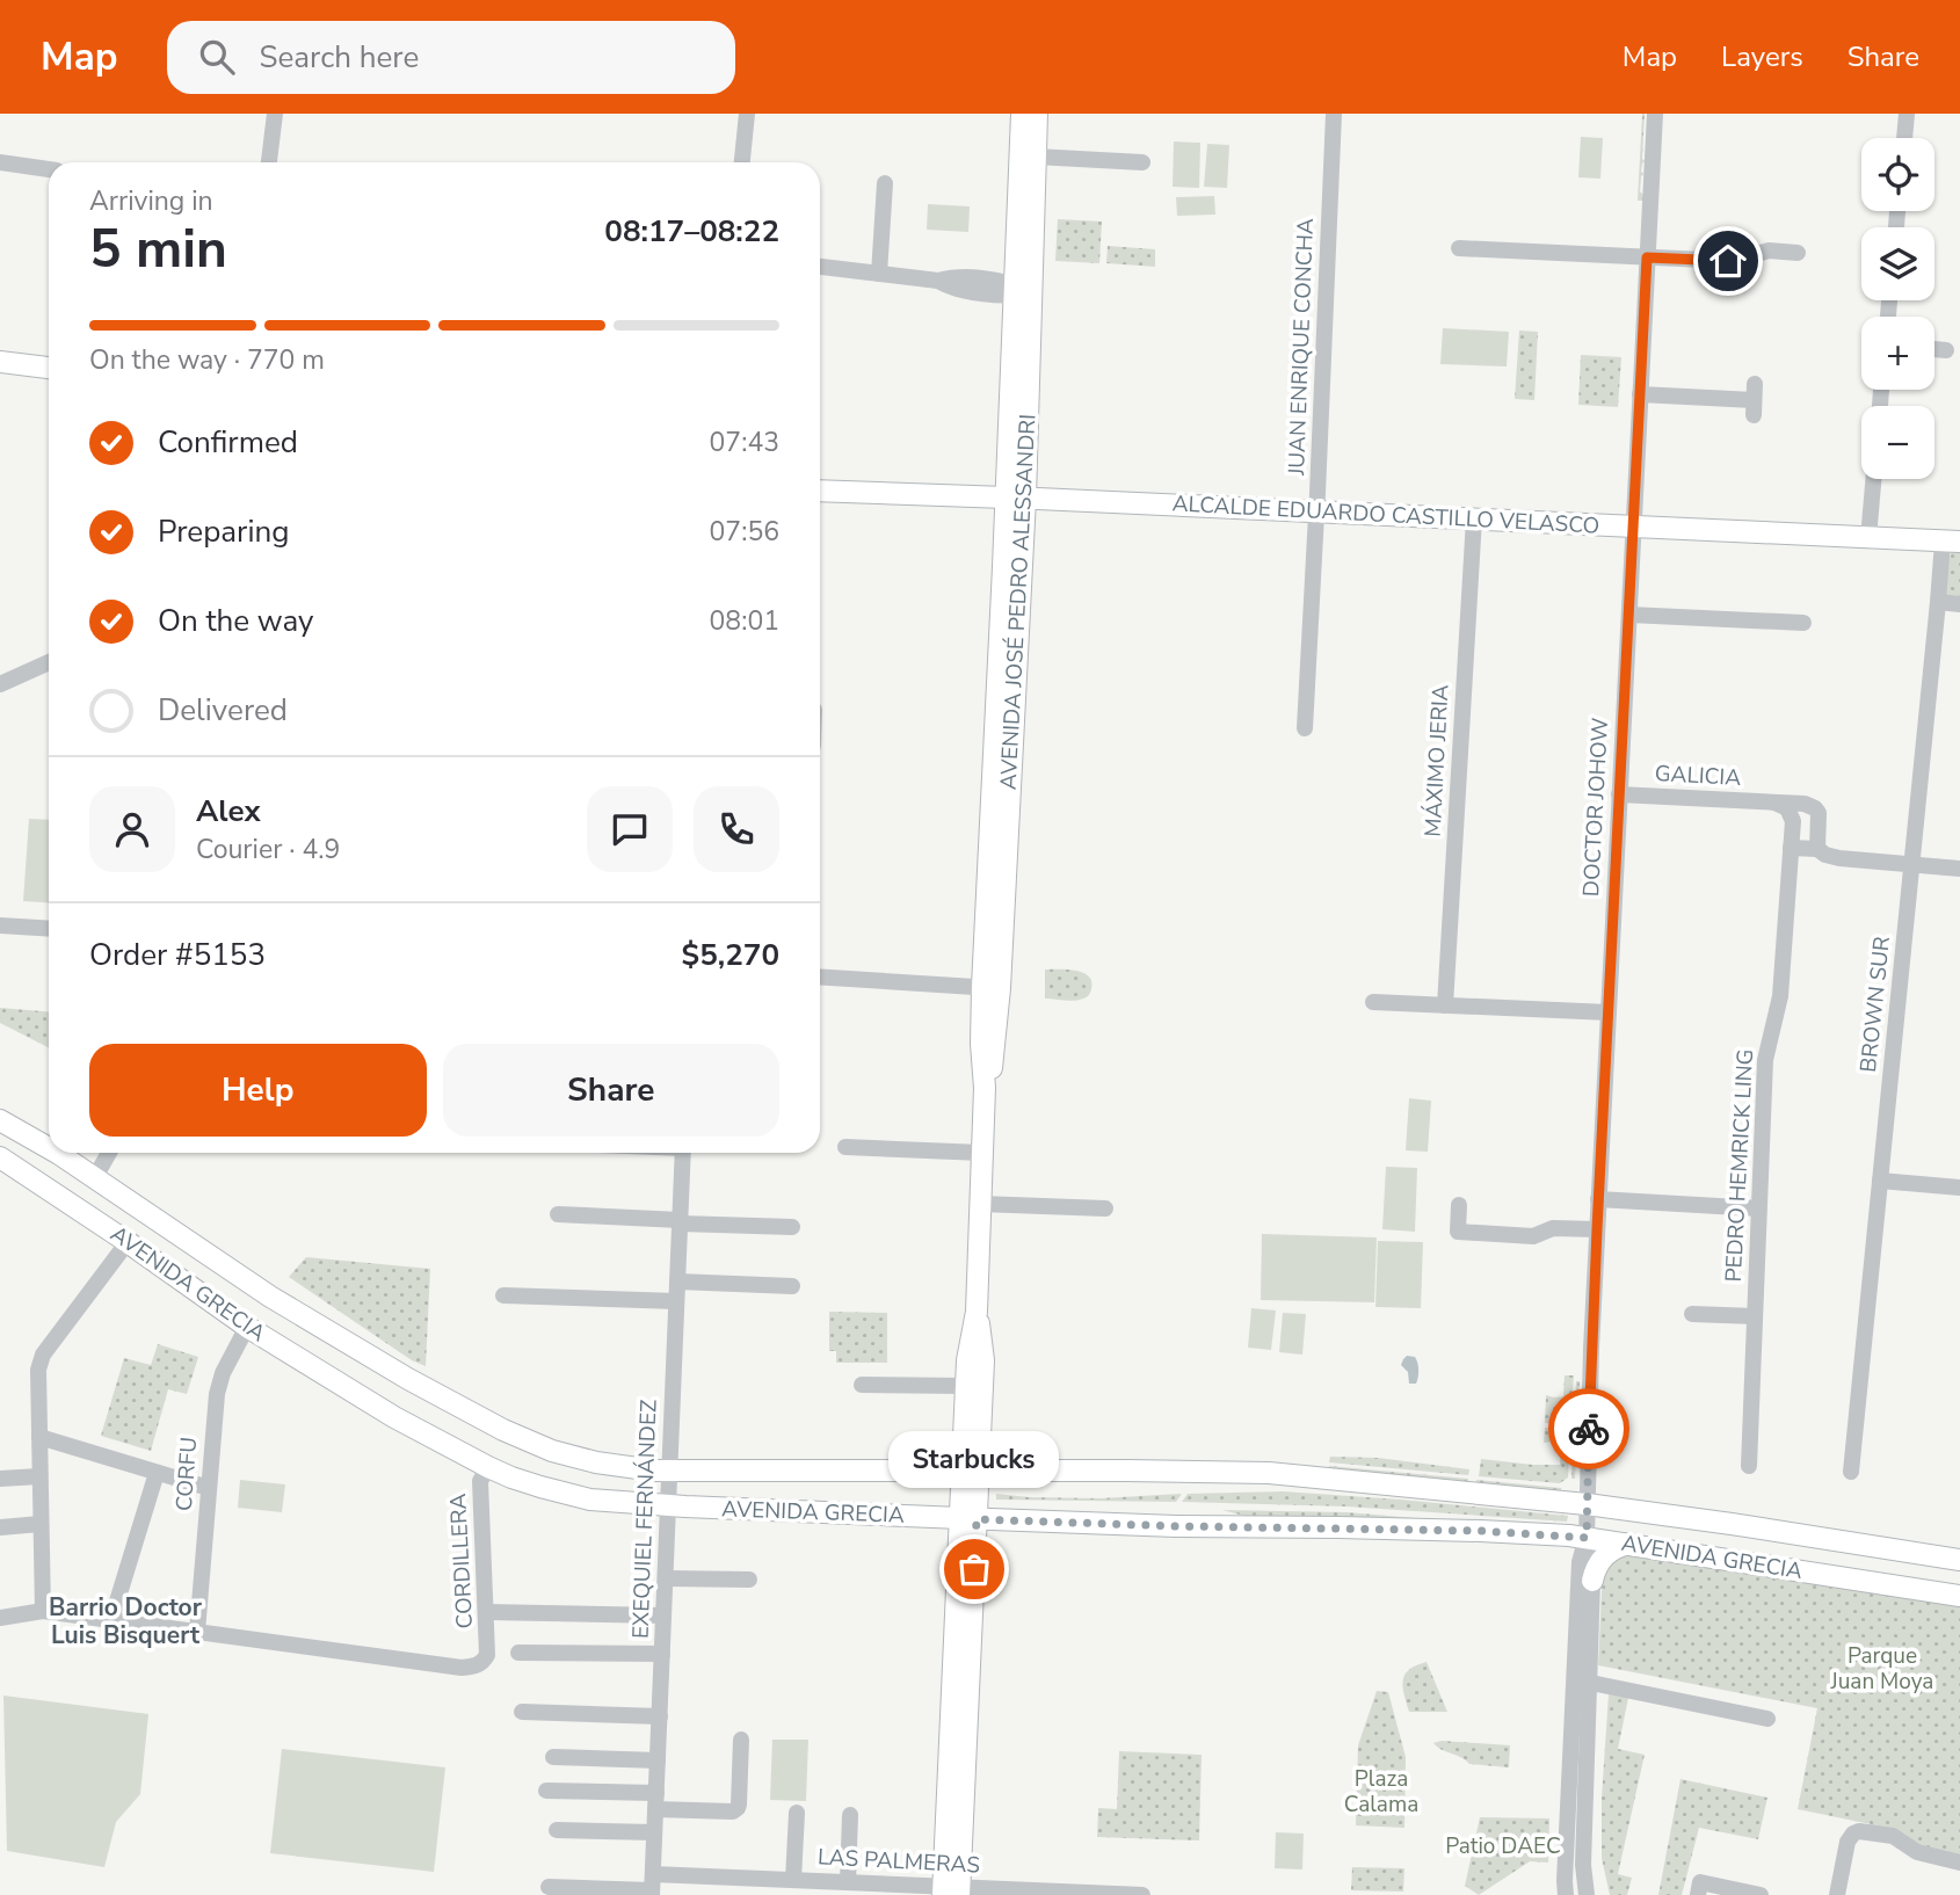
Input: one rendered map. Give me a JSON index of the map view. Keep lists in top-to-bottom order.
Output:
{
  "streets": {
    "main road": ["ALCALDE EDUARDO CASTILLO VELASCO", "AVENIDA JOSÉ PEDRO ALESSANDRI", "AVENIDA GRECIA"],
    "street": [
      "JUAN ENRIQUE CONCHA",
      "MÁXIMO JERIA",
      "GALICIA",
      "DOCTOR JOHOW",
      "BROWN SUR",
      "PEDRO HEMRICK LING",
      "CORFU",
      "EXEQUIEL FERNÁNDEZ",
      "CORDILLERA",
      "LAS PALMERAS"
    ]
  },
  "crossings": [
    ["JUAN ENRIQUE CONCHA", "ALCALDE EDUARDO CASTILLO VELASCO"],
    ["ALCALDE EDUARDO CASTILLO VELASCO", "AVENIDA JOSÉ PEDRO ALESSANDRI"],
    ["ALCALDE EDUARDO CASTILLO VELASCO", "MÁXIMO JERIA"],
    ["ALCALDE EDUARDO CASTILLO VELASCO", "DOCTOR JOHOW"],
    ["ALCALDE EDUARDO CASTILLO VELASCO", "BROWN SUR"],
    ["AVENIDA JOSÉ PEDRO ALESSANDRI", "AVENIDA GRECIA"],
    ["AVENIDA JOSÉ PEDRO ALESSANDRI", "LAS PALMERAS"],
    ["GALICIA", "DOCTOR JOHOW"],
    ["GALICIA", "PEDRO HEMRICK LING"],
    ["DOCTOR JOHOW", "AVENIDA GRECIA"],
    ["AVENIDA GRECIA", "CORFU"],
    ["AVENIDA GRECIA", "EXEQUIEL FERNÁNDEZ"],
    ["AVENIDA GRECIA", "CORDILLERA"],
    ["CORFU", "CORDILLERA"],
    ["EXEQUIEL FERNÁNDEZ", "LAS PALMERAS"]
  ],
  "districts": ["Barrio Doctor Luis Bisquert"],
  "parks": ["Parque Juan Moya", "Plaza Calama", "Patio DAEC"],
  "places": ["Starbucks"],
  "page": {
    "header": "Map",
    "search": "Search here",
    "nav": ["Map", "Layers", "Share"],
    "map_buttons": ["+", "−"],
    "heading": ["5 min", "Arriving in", "08:17–08:22"],
    "panel": [
      "Alex",
      "Courier · 4.9",
      "Order #5153",
      "$5,270"
    ],
    "bar": "On the way · 770 m",
    "list": [
      ["Confirmed", "07:43"],
      ["Preparing", "07:56"],
      ["On the way", "08:01"],
      "Delivered"
    ],
    "buttons": ["Help", "Share"],
    "bubble": "Starbucks"
  }
}
